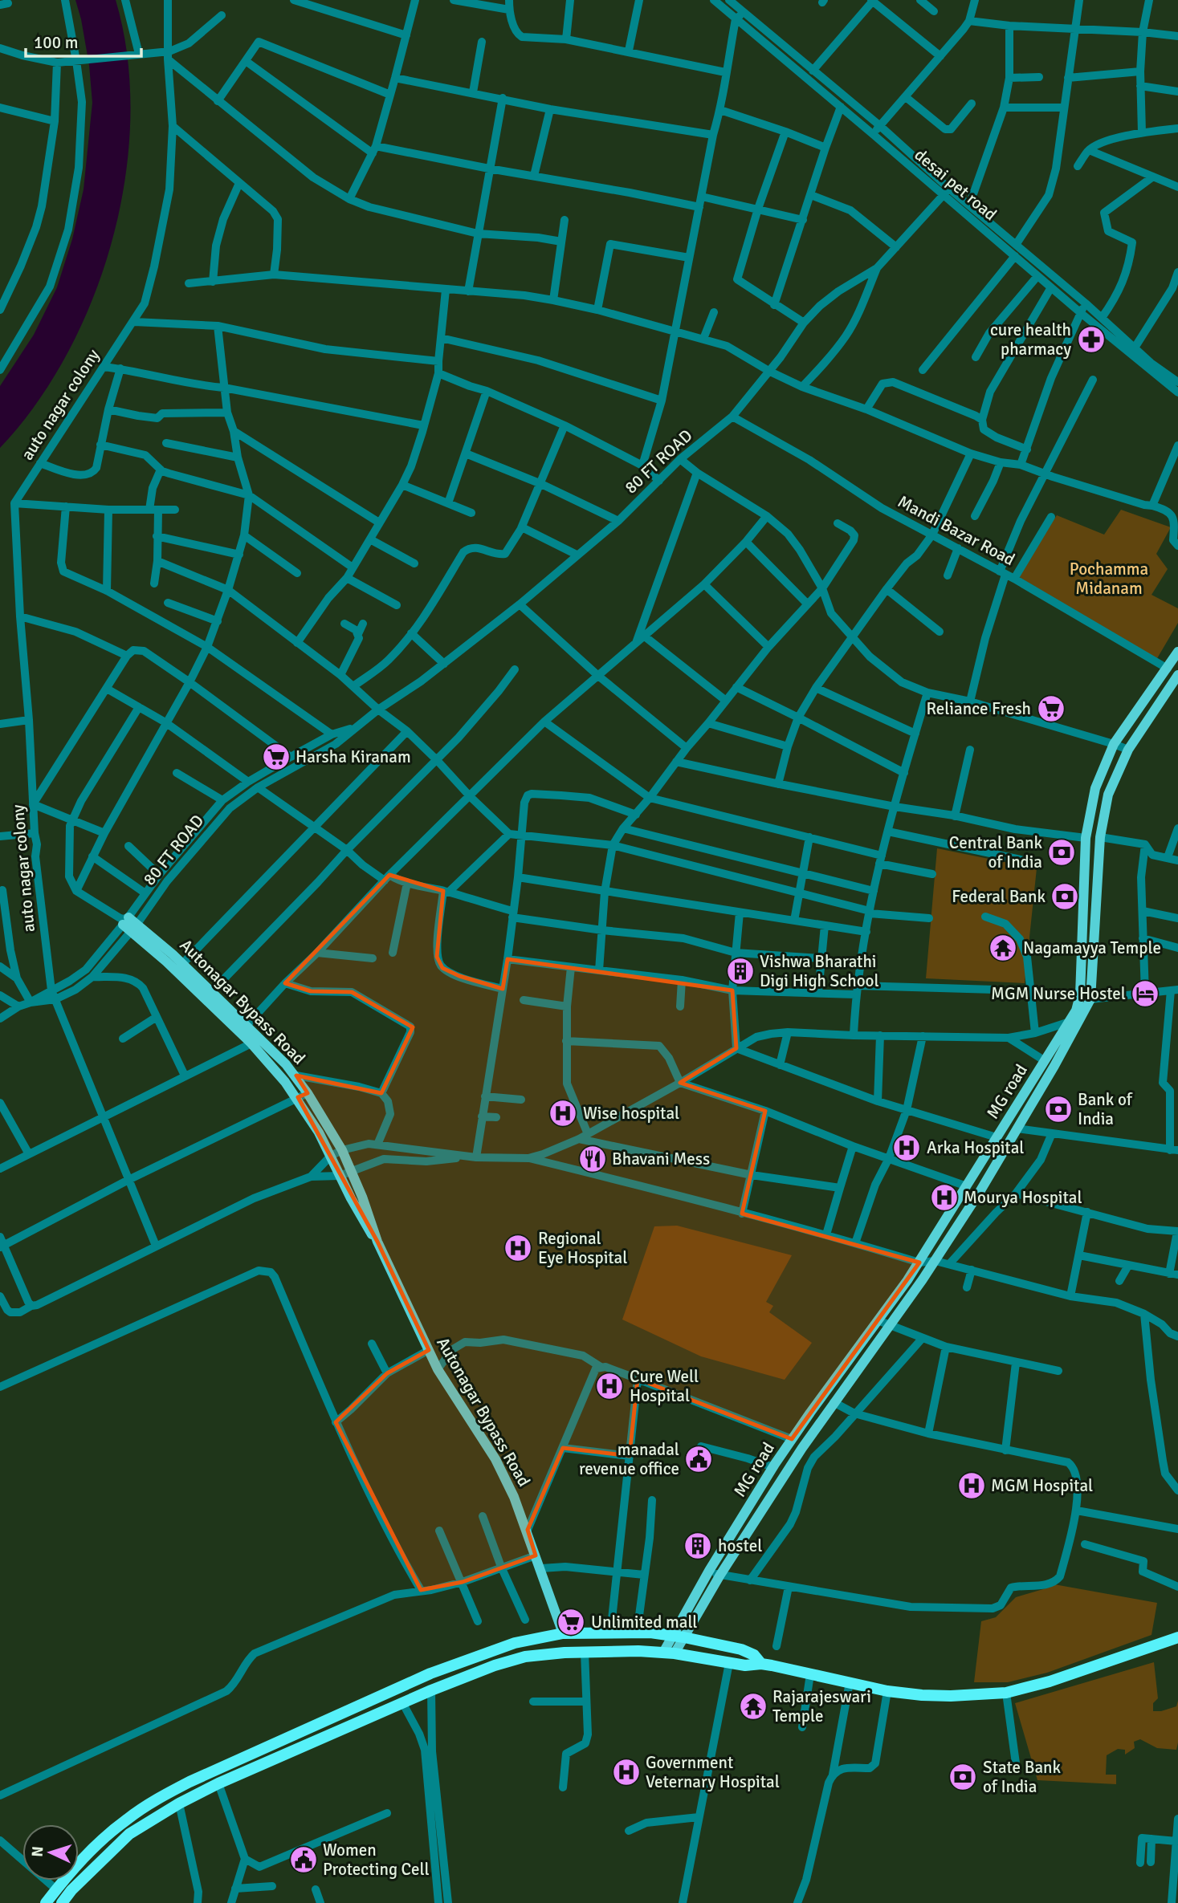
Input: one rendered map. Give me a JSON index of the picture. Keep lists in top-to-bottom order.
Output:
{
  "streets": {
    "main road": ["Autonagar Bypass Road", "MG road"],
    "street": [
      "desai pet road",
      "auto nagar colony",
      "80 FT ROAD",
      "Mandi Bazar Road"
    ]
  },
  "crossings": [
    ["desai pet road", "80 FT ROAD"],
    ["auto nagar colony", "80 FT ROAD"],
    ["80 FT ROAD", "Mandi Bazar Road"],
    ["80 FT ROAD", "Autonagar Bypass Road"],
    ["Mandi Bazar Road", "MG road"]
  ],
  "parks": ["Pochamma Midanam"],
  "places": {
    "pharmacy": ["cure health pharmacy"],
    "supermarket": ["Reliance Fresh", "Harsha Kiranam", "Unlimited mall"],
    "bank": [
      "Central Bank of India",
      "Federal Bank",
      "Bank of India",
      "State Bank of India"
    ],
    "temple": ["Nagamayya Temple", "Rajarajeswari Temple"],
    "building": ["Vishwa Bharathi Digi High School", "hostel"],
    "hotel": ["MGM Nurse Hostel"],
    "hospital": [
      "Wise hospital",
      "Arka Hospital",
      "Mourya Hospital",
      "Regional Eye Hospital",
      "Cure Well Hospital",
      "MGM Hospital",
      "Government Veternary Hospital"
    ],
    "restaurant": ["Bhavani Mess"],
    "public building": ["manadal revenue office", "Women Protecting Cell"]
  },
  "scale_bar": "100 m",
  "north": "left"
}
